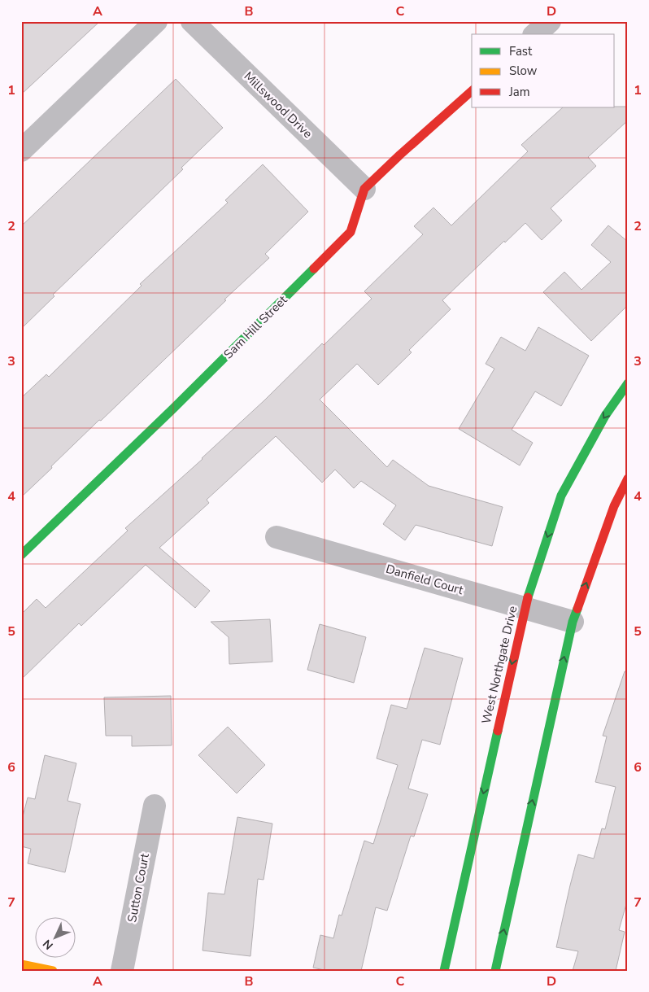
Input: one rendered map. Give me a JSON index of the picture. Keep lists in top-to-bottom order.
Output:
{
  "streets": {
    "main road": ["Sam Hill Street", "West Northgate Drive"],
    "street": ["Millswood Drive", "Danfield Court", "Sutton Court"]
  },
  "crossings": [
    ["Millswood Drive", "Sam Hill Street"],
    ["Danfield Court", "West Northgate Drive"]
  ],
  "legend": ["Fast", "Slow", "Jam"],
  "north": "bottom left",
  "grid": {
    "columns": [
      "A",
      "B",
      "C",
      "D"
    ],
    "rows": [
      "1",
      "2",
      "3",
      "4",
      "5",
      "6",
      "7"
    ]
  }
}
